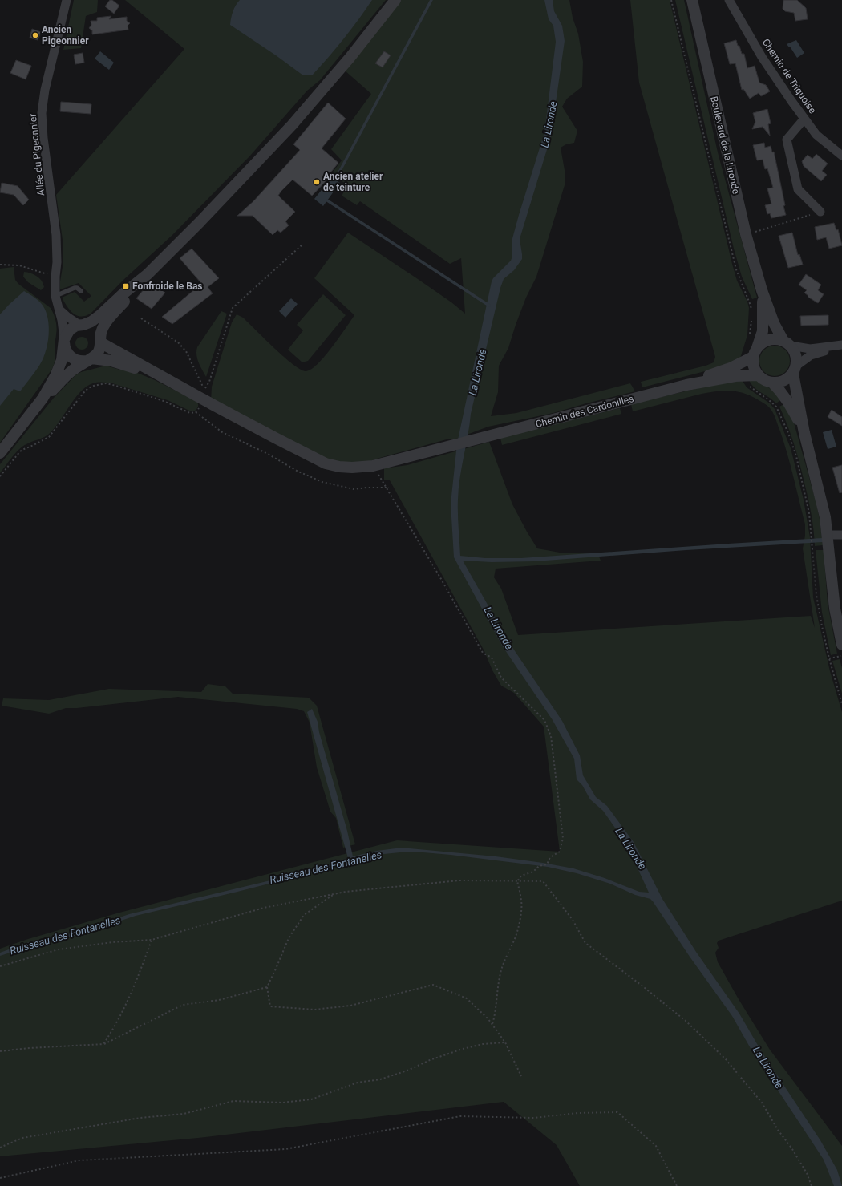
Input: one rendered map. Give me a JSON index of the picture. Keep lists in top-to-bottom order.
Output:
{
  "streets": {
    "street": [
      "Chemin de Triquoise",
      "Boulevard de la Lironde",
      "Allée du Pigeonnier",
      "Chemin des Cardonilles"
    ]
  },
  "crossings": [
    ["Boulevard de la Lironde", "Chemin des Cardonilles"]
  ],
  "water": ["La Lironde", "Ruisseau des Fontanelles"],
  "places": {
    "other": ["Ancien Pigeonnier", "Ancien atelier de teinture"],
    "transit": ["Fonfroide le Bas"]
  }
}
